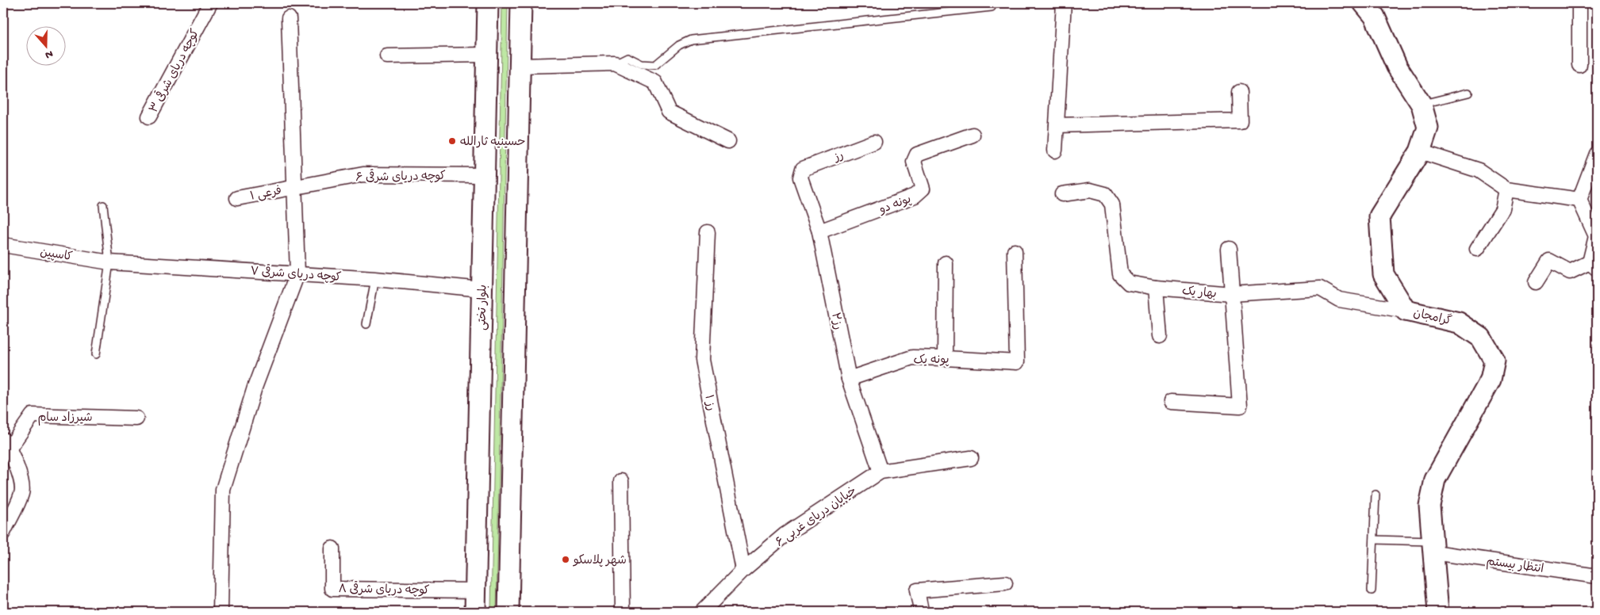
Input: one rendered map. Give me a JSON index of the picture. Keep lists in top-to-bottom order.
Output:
{
  "streets": {
    "main road": ["بلوار تختی", "گرامجان"],
    "street": [
      "کوچه دریای شرقی ۳",
      "رز",
      "کوچه دریای شرقی ۶",
      "فرعی ۱",
      "پونه دو",
      "کاسپين",
      "کوچه دریای شرقی ۷",
      "بهار یک",
      "رز۲",
      "پونه یک",
      "رز ۱",
      "شیرزاد سام",
      "خیابان دریای غربی ۶",
      "انتظار بیستم",
      "کوچه دریای شرقی ۸"
    ]
  },
  "crossings": [
    ["رز", "رز۲"],
    ["کوچه دریای شرقی ۶", "فرعی ۱"],
    ["کوچه دریای شرقی ۶", "بلوار تختی"],
    ["پونه دو", "رز۲"],
    ["کاسپين", "کوچه دریای شرقی ۷"],
    ["کوچه دریای شرقی ۷", "بلوار تختی"],
    ["بهار یک", "گرامجان"],
    ["بلوار تختی", "کوچه دریای شرقی ۸"],
    ["گرامجان", "انتظار بیستم"],
    ["رز۲", "پونه یک"],
    ["رز۲", "خیابان دریای غربی ۶"],
    ["رز ۱", "خیابان دریای غربی ۶"]
  ],
  "places": ["حسینیه ثارالله", "شهر پلاسکو"],
  "north": "bottom"
}
